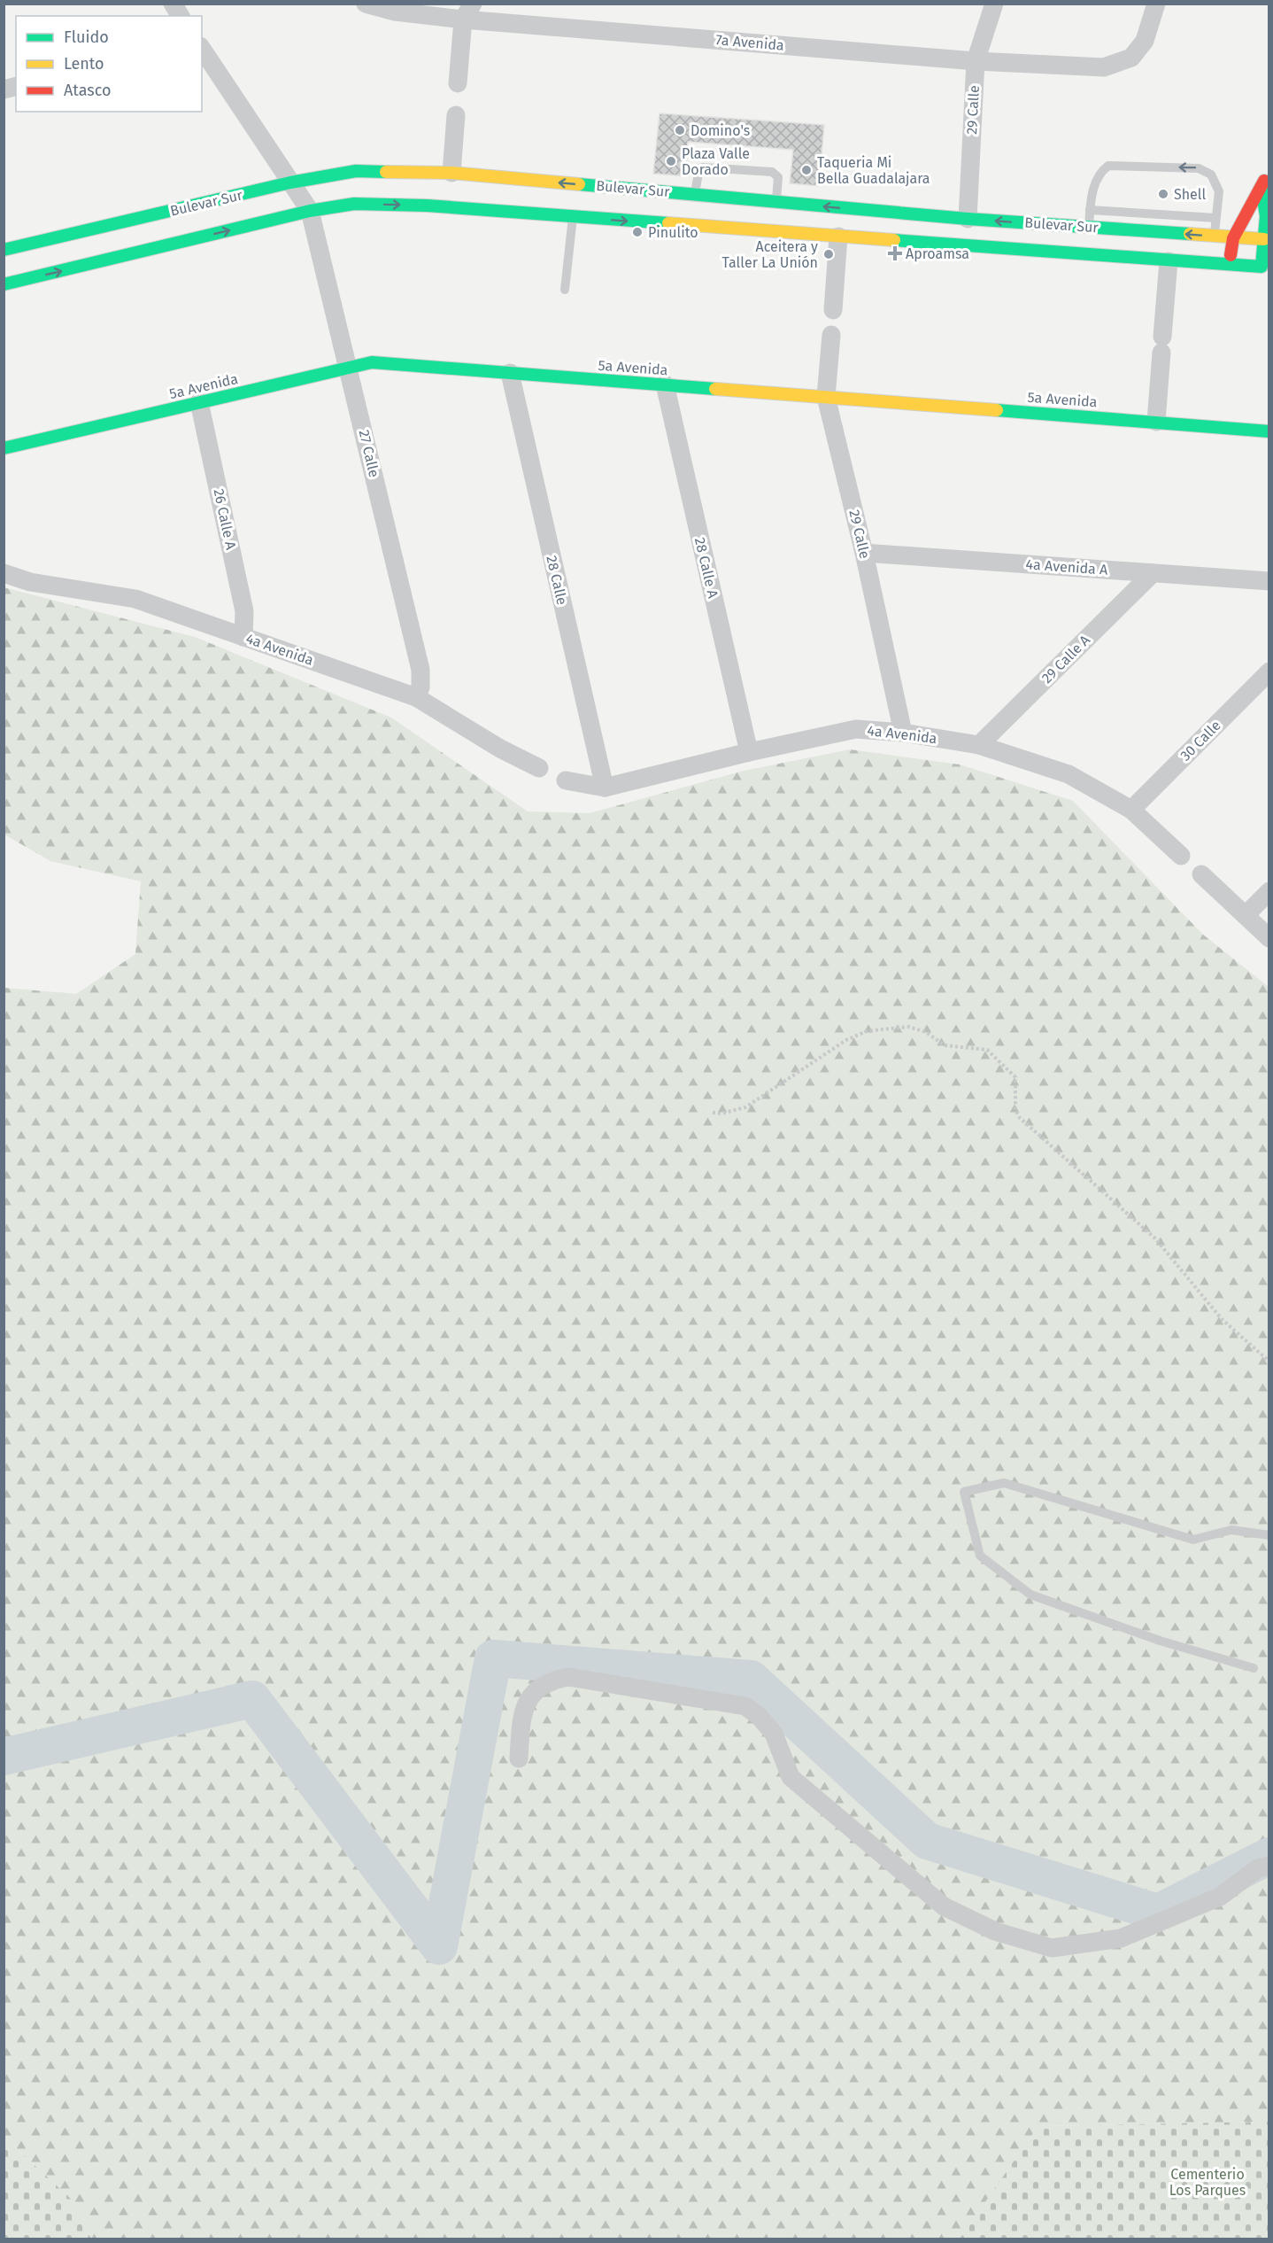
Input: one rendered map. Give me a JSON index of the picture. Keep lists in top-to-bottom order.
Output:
{
  "streets": {
    "main road": ["Bulevar Sur", "5a Avenida"],
    "street": [
      "7a Avenida",
      "29 Calle",
      "27 Calle",
      "26 Calle A",
      "4a Avenida A",
      "28 Calle A",
      "28 Calle",
      "4a Avenida",
      "29 Calle A",
      "30 Calle"
    ]
  },
  "crossings": [
    ["7a Avenida", "29 Calle"],
    ["29 Calle", "Bulevar Sur"],
    ["29 Calle", "5a Avenida"],
    ["29 Calle", "4a Avenida A"],
    ["29 Calle", "4a Avenida"],
    ["Bulevar Sur", "27 Calle"],
    ["5a Avenida", "27 Calle"],
    ["5a Avenida", "26 Calle A"],
    ["5a Avenida", "28 Calle A"],
    ["5a Avenida", "28 Calle"],
    ["27 Calle", "4a Avenida"],
    ["26 Calle A", "4a Avenida"],
    ["4a Avenida A", "29 Calle A"],
    ["28 Calle A", "4a Avenida"],
    ["28 Calle", "4a Avenida"],
    ["4a Avenida", "29 Calle A"],
    ["4a Avenida", "30 Calle"]
  ],
  "parks": ["Cementerio Los Parques"],
  "places": {
    "other": [
      "Domino's",
      "Plaza Valle Dorado",
      "Taqueria Mi Bella Guadalajara",
      "Shell",
      "Pinulito",
      "Aceitera y Taller La Unión"
    ],
    "health": ["Aproamsa"]
  },
  "legend": ["Fluido", "Lento", "Atasco"]
}
